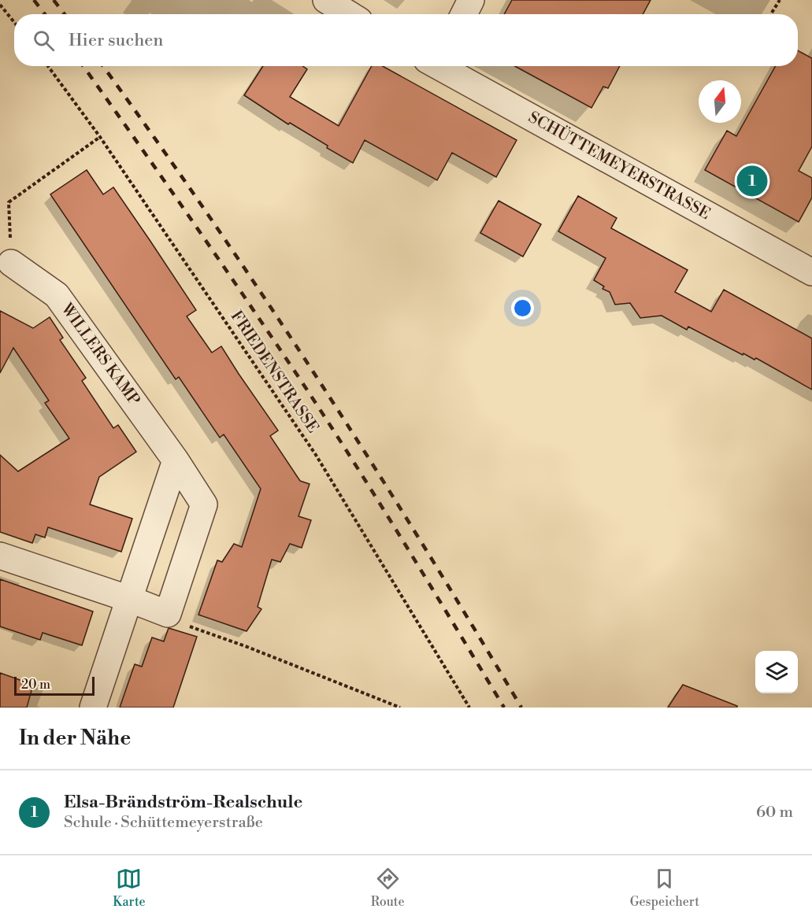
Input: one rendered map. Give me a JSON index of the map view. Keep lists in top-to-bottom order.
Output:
{
  "streets": {
    "street": ["SCHÜTTEMEYERSTRASSE", "WILLERS KAMP"],
    "path": ["FRIEDENSTRASSE"]
  },
  "scale_bar": "20 m",
  "north": "top",
  "page": {
    "search": "Hier suchen",
    "pins": "1",
    "scale": "20 m",
    "heading": "In der Nähe",
    "list": [
      {
        "mark": "1",
        "name": "Elsa-Brändström-Realschule",
        "note": "Schule · Schüttemeyerstraße",
        "value": "60 m"
      }
    ],
    "nav": ["Karte", "Route", "Gespeichert"]
  }
}
